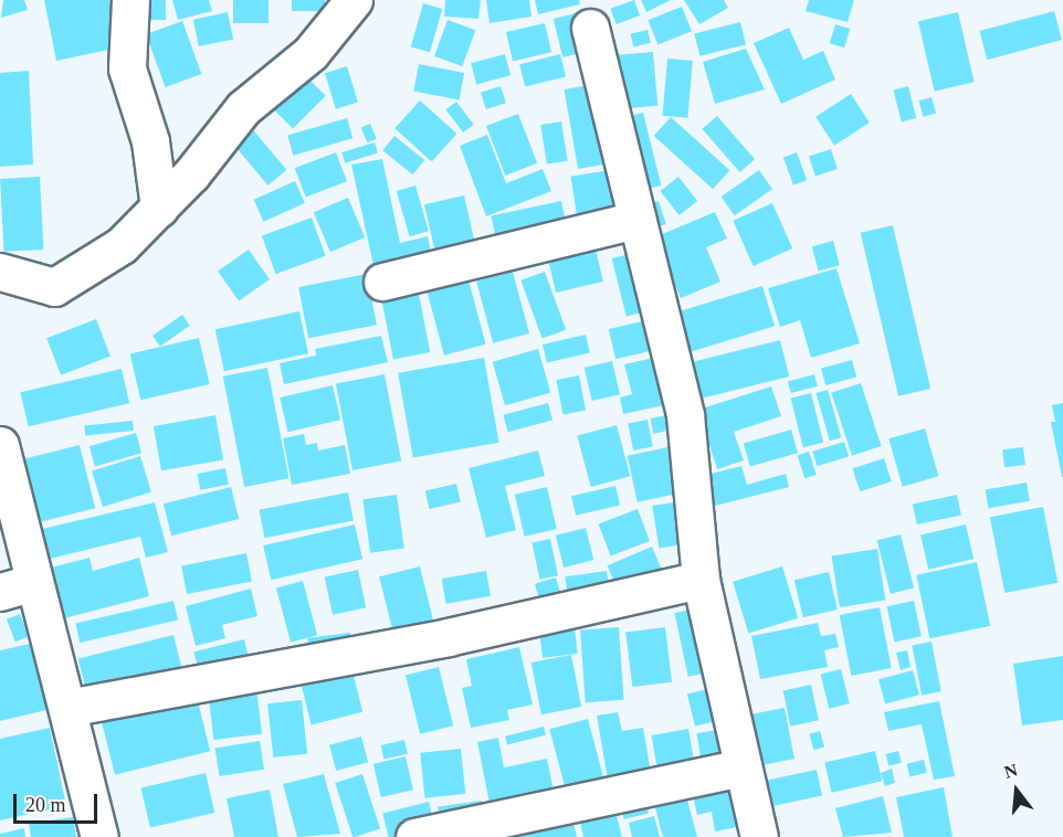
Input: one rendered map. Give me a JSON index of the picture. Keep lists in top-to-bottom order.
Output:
{
  "scale_bar": "20 m",
  "north": "top"
}
